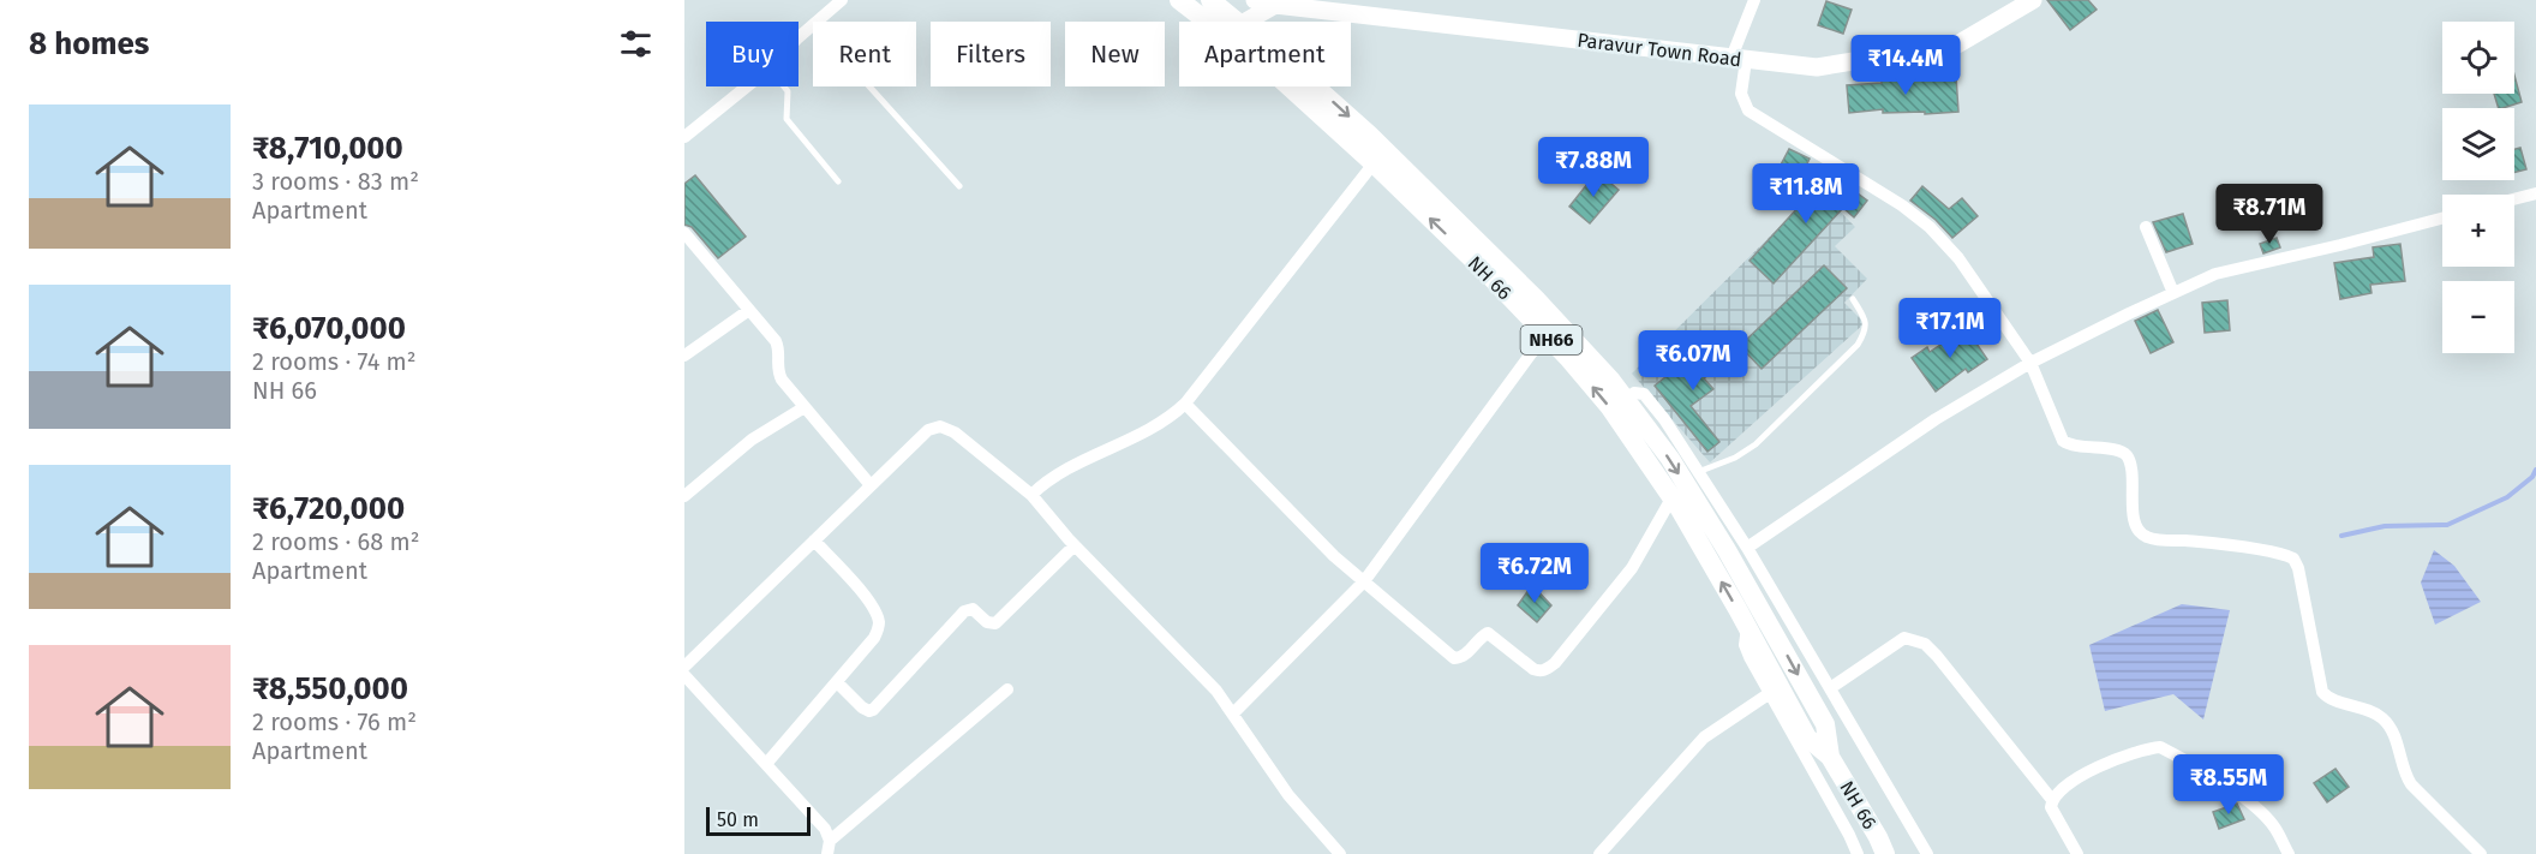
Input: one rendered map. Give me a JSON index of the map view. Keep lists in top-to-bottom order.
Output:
{
  "streets": {
    "highway": ["NH 66", "NH66"],
    "main road": ["Paravur Town Road"]
  },
  "scale_bar": "50 m",
  "page": {
    "heading": "8 homes",
    "map_buttons": ["+", "−"],
    "chip": [
      "Buy",
      "Rent",
      "Filters",
      "New",
      "Apartment"
    ],
    "price": [
      "₹14.4M",
      "₹7.88M",
      "₹11.8M",
      "₹8.71M",
      "₹17.1M",
      "₹6.07M",
      "₹6.72M",
      "₹8.55M"
    ],
    "list": [
      {
        "name": "₹8,710,000",
        "note": "3 rooms · 83 m² · Apartment"
      },
      {
        "name": "₹6,070,000",
        "note": "2 rooms · 74 m² · NH 66"
      },
      {
        "name": "₹6,720,000",
        "note": "2 rooms · 68 m² · Apartment"
      },
      {
        "name": "₹8,550,000",
        "note": "2 rooms · 76 m² · Apartment"
      }
    ],
    "scale": "50 m"
  }
}
